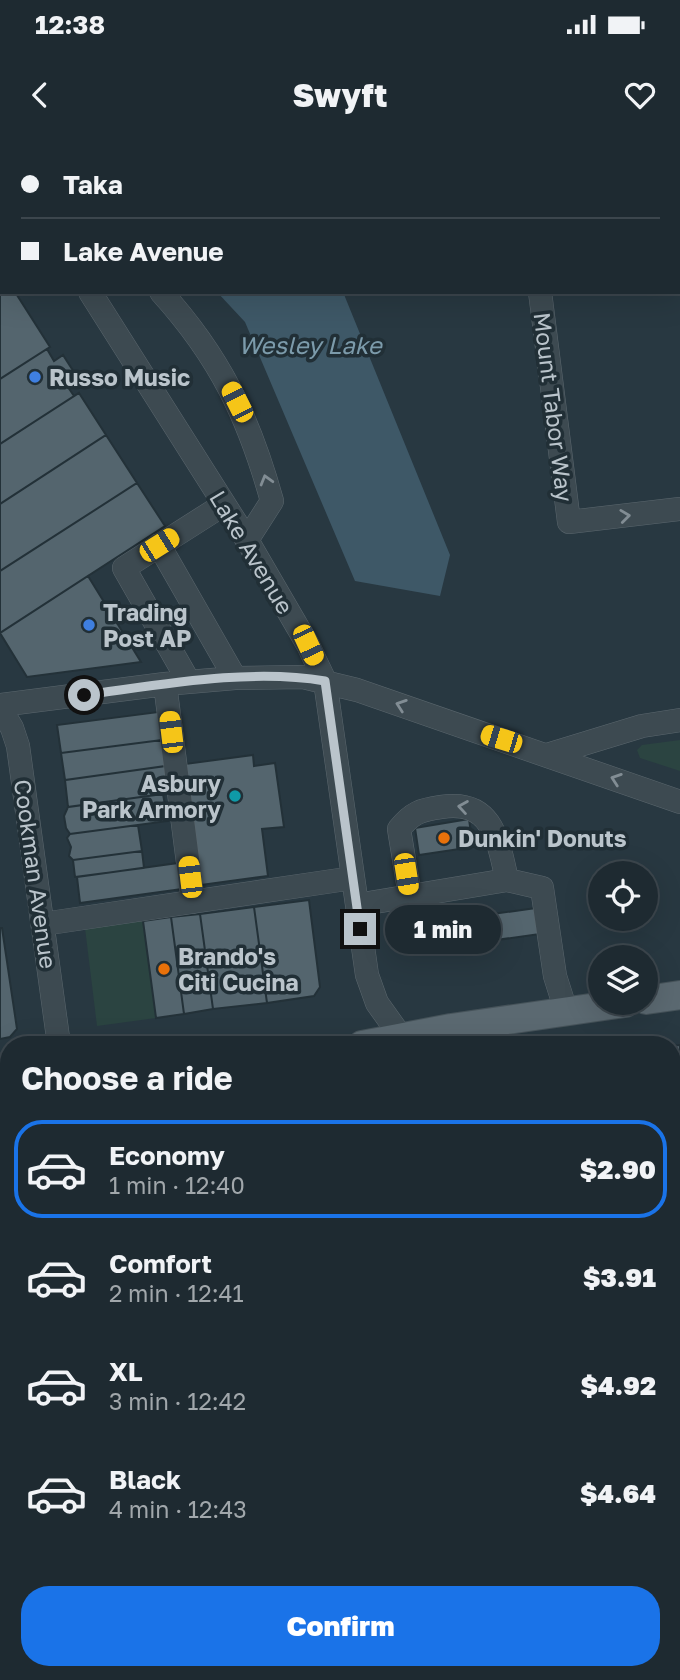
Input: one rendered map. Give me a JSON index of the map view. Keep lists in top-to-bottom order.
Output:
{
  "streets": {
    "street": ["Mount Tabor Way", "Lake Avenue", "Cookman Avenue"]
  },
  "water": ["Wesley Lake"],
  "places": [
    "Russo Music",
    "Trading Post AP",
    "Asbury Park Armory",
    "Dunkin' Donuts",
    "Brando's Citi Cucina"
  ],
  "page": {
    "status": "12:38",
    "header": "Swyft",
    "banner": ["Taka", "Lake Avenue"],
    "bubble": "1 min",
    "heading": "Choose a ride",
    "list": [
      {
        "name": "Economy",
        "note": "1 min · 12:40",
        "value": "$2.90"
      },
      {
        "name": "Comfort",
        "note": "2 min · 12:41",
        "value": "$3.91"
      },
      {
        "name": "XL",
        "note": "3 min · 12:42",
        "value": "$4.92"
      },
      {
        "name": "Black",
        "note": "4 min · 12:43",
        "value": "$4.64"
      }
    ],
    "buttons": "Confirm"
  }
}
